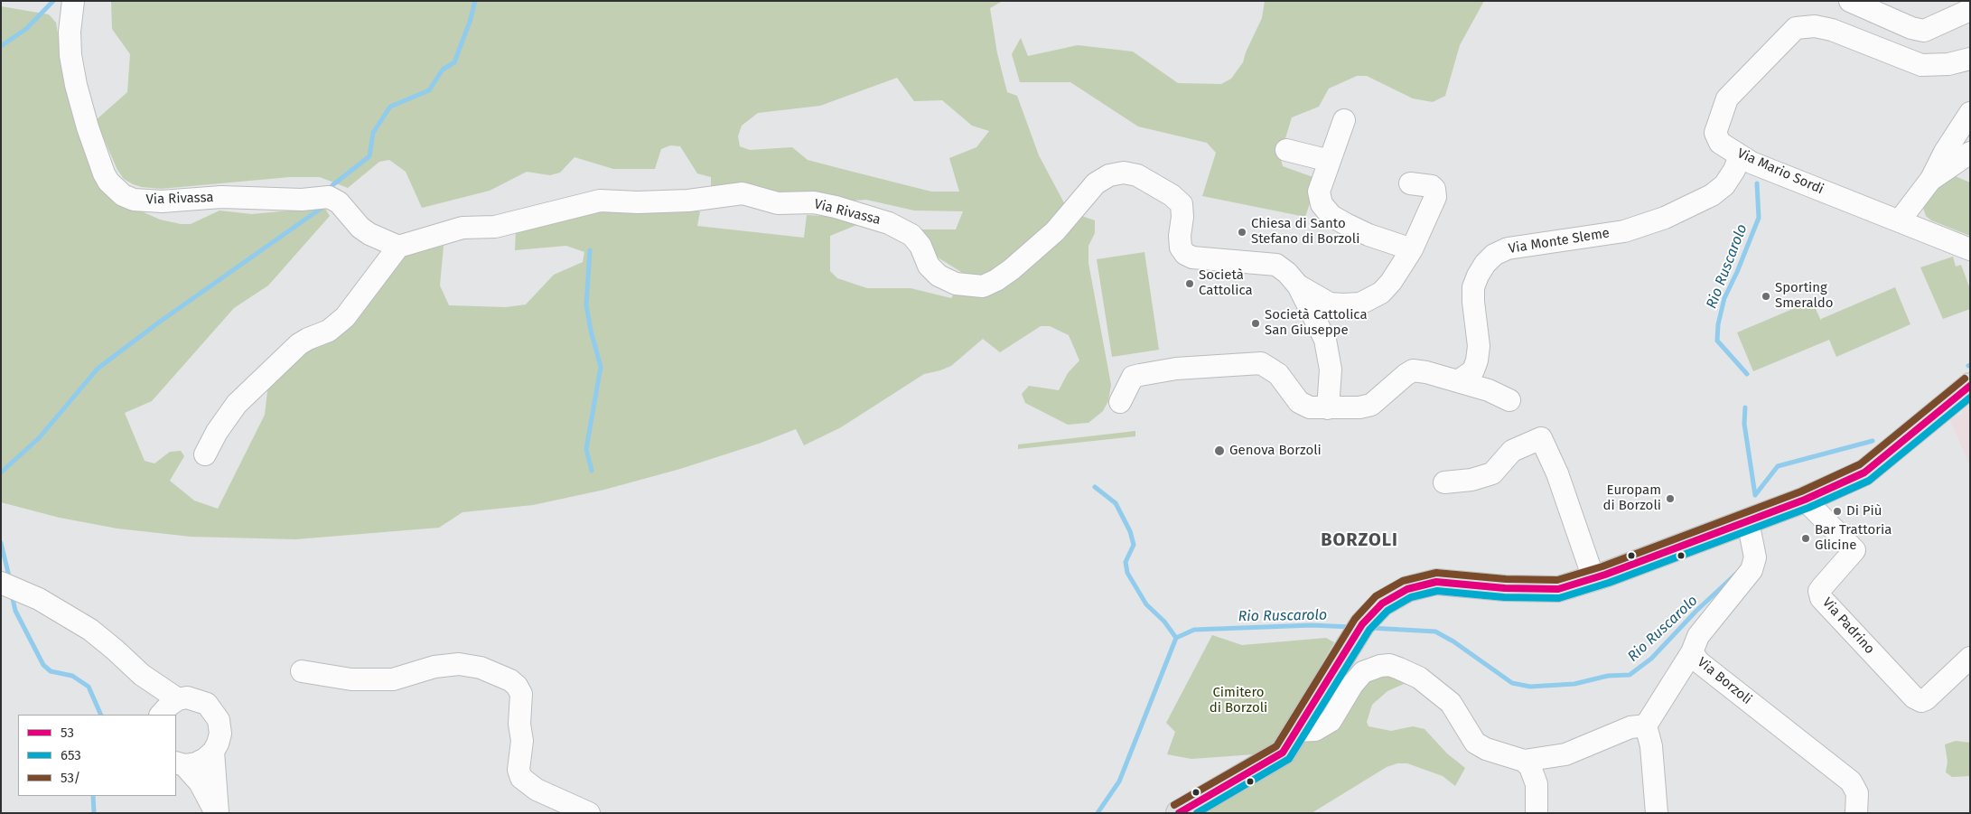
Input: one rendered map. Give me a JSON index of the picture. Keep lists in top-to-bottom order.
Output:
{
  "streets": {
    "street": [
      "Via Mario Sordi",
      "Via Rivassa",
      "Via Monte Sleme",
      "Via Padrino",
      "Via Borzoli"
    ]
  },
  "crossings": [
    ["Via Mario Sordi", "Via Monte Sleme"]
  ],
  "districts": ["BORZOLI"],
  "water": ["Rio Ruscarolo"],
  "parks": ["Cimitero di Borzoli"],
  "places": [
    "Chiesa di Santo Stefano di Borzoli",
    "Società Cattolica",
    "Sporting Smeraldo",
    "Società Cattolica San Giuseppe",
    "Genova Borzoli",
    "Europam di Borzoli",
    "Di Più",
    "Bar Trattoria Glicine"
  ],
  "lines": ["transit line 53/", "transit line 53", "transit line 653"],
  "legend": ["53", "653", "53/"]
}
